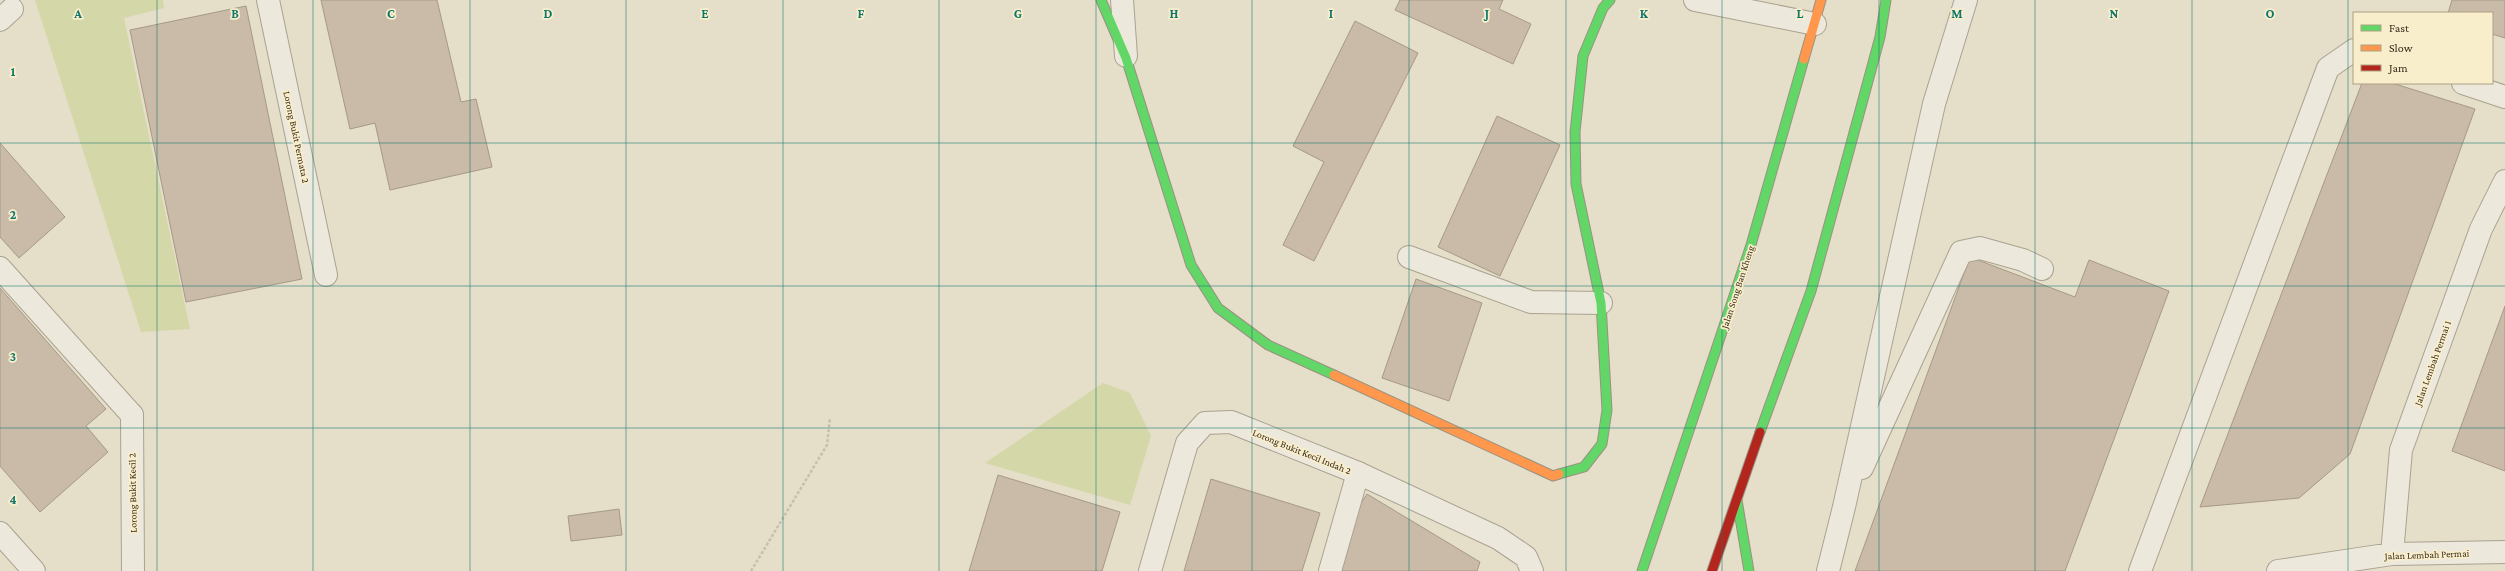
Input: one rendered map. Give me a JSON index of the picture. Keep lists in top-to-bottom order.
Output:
{
  "streets": {
    "main road": ["Jalan Song Ban Kheng"],
    "street": [
      "Lorong Bukit Permata 2",
      "Jalan Lembah Permai 1",
      "Lorong Bukit Kecil Indah 2",
      "Lorong Bukit Kecil 2",
      "Jalan Lembah Permai"
    ]
  },
  "crossings": [
    ["Jalan Lembah Permai 1", "Jalan Lembah Permai"]
  ],
  "legend": ["Fast", "Slow", "Jam"],
  "grid": {
    "columns": [
      "A",
      "B",
      "C",
      "D",
      "E",
      "F",
      "G",
      "H",
      "I",
      "J",
      "K",
      "L",
      "M",
      "N",
      "O"
    ],
    "rows": [
      "1",
      "2",
      "3",
      "4"
    ]
  }
}
